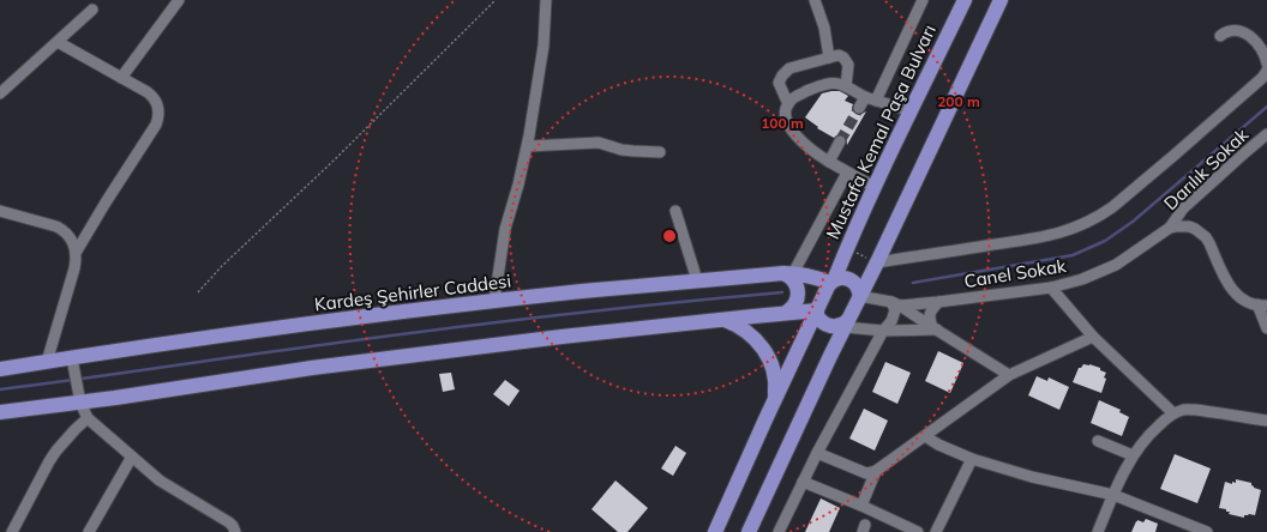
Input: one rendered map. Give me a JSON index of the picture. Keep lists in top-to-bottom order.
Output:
{
  "streets": {
    "main road": ["Mustafa Kemal Paşa Bulvarı", "Kardeş Şehirler Caddesi"],
    "street": ["Darılık Sokak", "Canel Sokak"]
  },
  "crossings": [
    ["Mustafa Kemal Paşa Bulvarı", "Canel Sokak"],
    ["Mustafa Kemal Paşa Bulvarı", "Kardeş Şehirler Caddesi"],
    ["Darılık Sokak", "Canel Sokak"],
    ["Canel Sokak", "Kardeş Şehirler Caddesi"]
  ],
  "rings": ["200 m", "100 m"]
}
